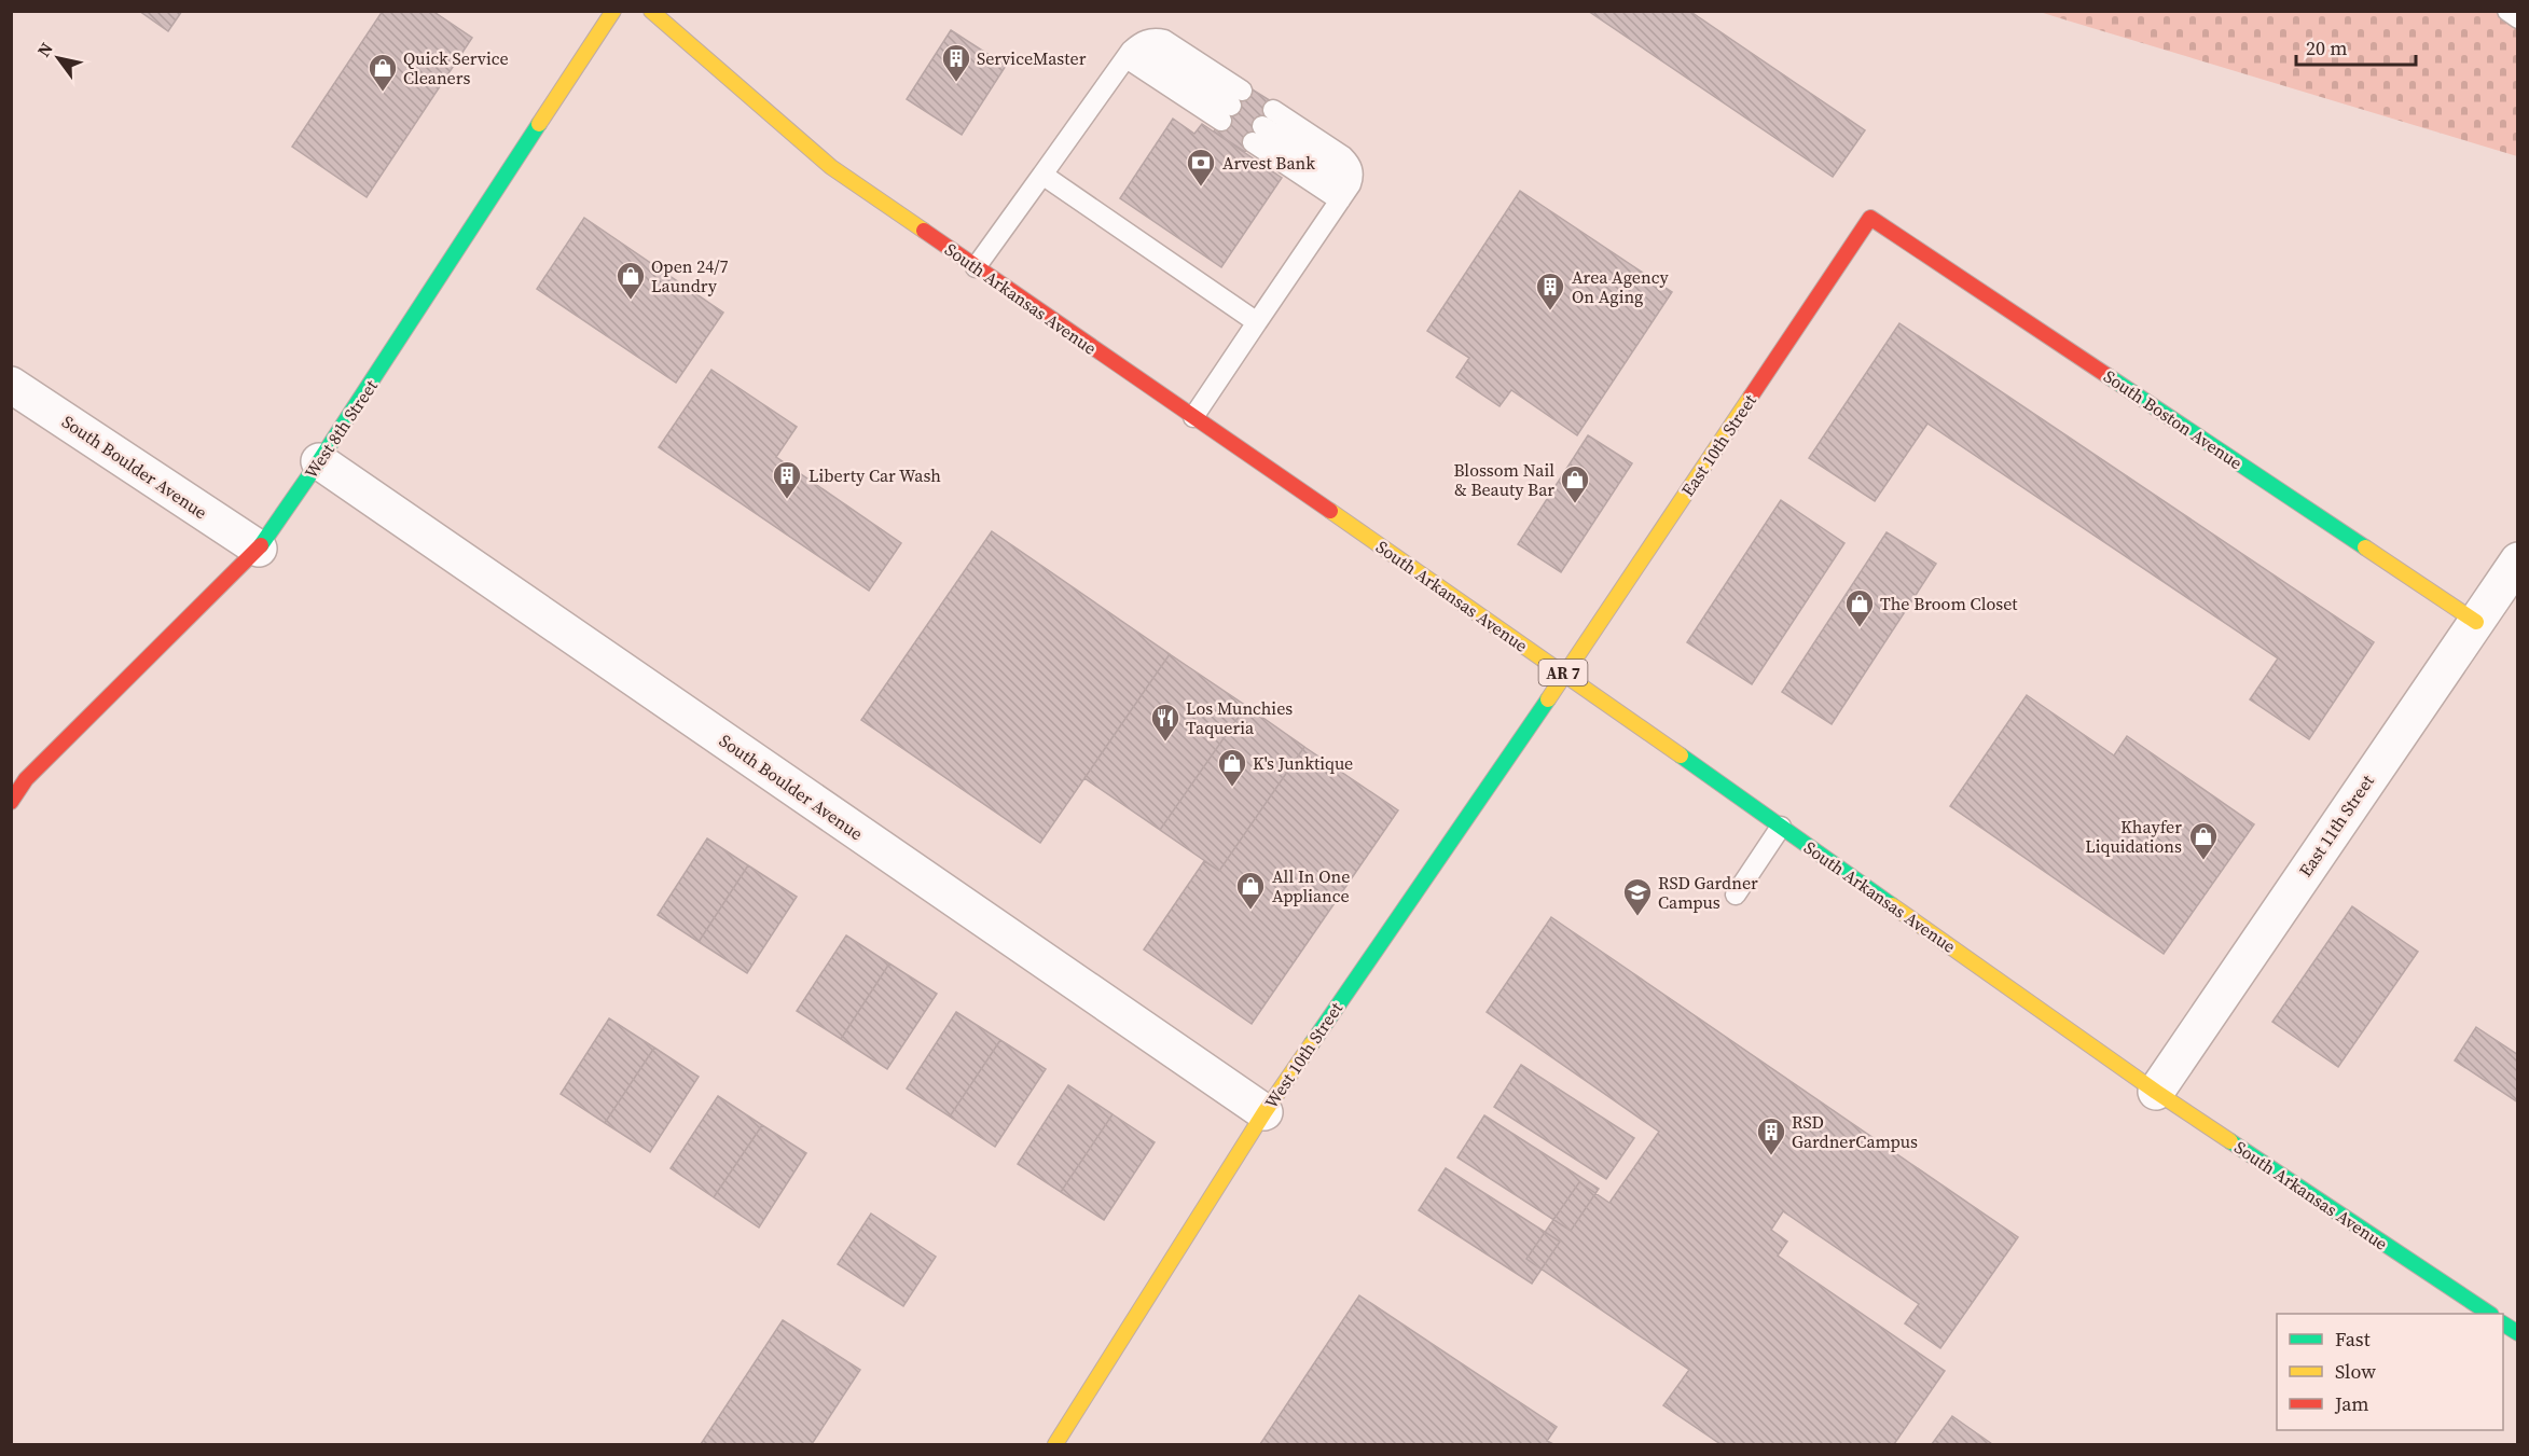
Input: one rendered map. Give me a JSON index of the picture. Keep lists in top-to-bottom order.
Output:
{
  "streets": {
    "main road": [
      "South Arkansas Avenue",
      "South Boston Avenue",
      "West 8th Street",
      "East 10th Street",
      "AR 7",
      "West 10th Street"
    ],
    "street": ["South Boulder Avenue", "East 11th Street"]
  },
  "crossings": [
    ["South Arkansas Avenue", "East 10th Street"],
    ["South Arkansas Avenue", "East 11th Street"],
    ["South Arkansas Avenue", "West 10th Street"],
    ["South Boston Avenue", "East 10th Street"],
    ["South Boston Avenue", "East 11th Street"],
    ["West 8th Street", "South Boulder Avenue"],
    ["East 10th Street", "West 10th Street"],
    ["South Boulder Avenue", "West 10th Street"]
  ],
  "places": {
    "building": [
      "ServiceMaster",
      "Area Agency On Aging",
      "Liberty Car Wash",
      "RSD GardnerCampus"
    ],
    "shop": [
      "Quick Service Cleaners",
      "Open 24/7 Laundry",
      "Blossom Nail & Beauty Bar",
      "The Broom Closet",
      "K's Junktique",
      "Khayfer Liquidations",
      "All In One Appliance"
    ],
    "bank": ["Arvest Bank"],
    "restaurant": ["Los Munchies Taqueria"],
    "school or university": ["RSD Gardner Campus"]
  },
  "legend": ["Fast", "Slow", "Jam"],
  "scale_bar": "20 m",
  "north": "top left"
}
